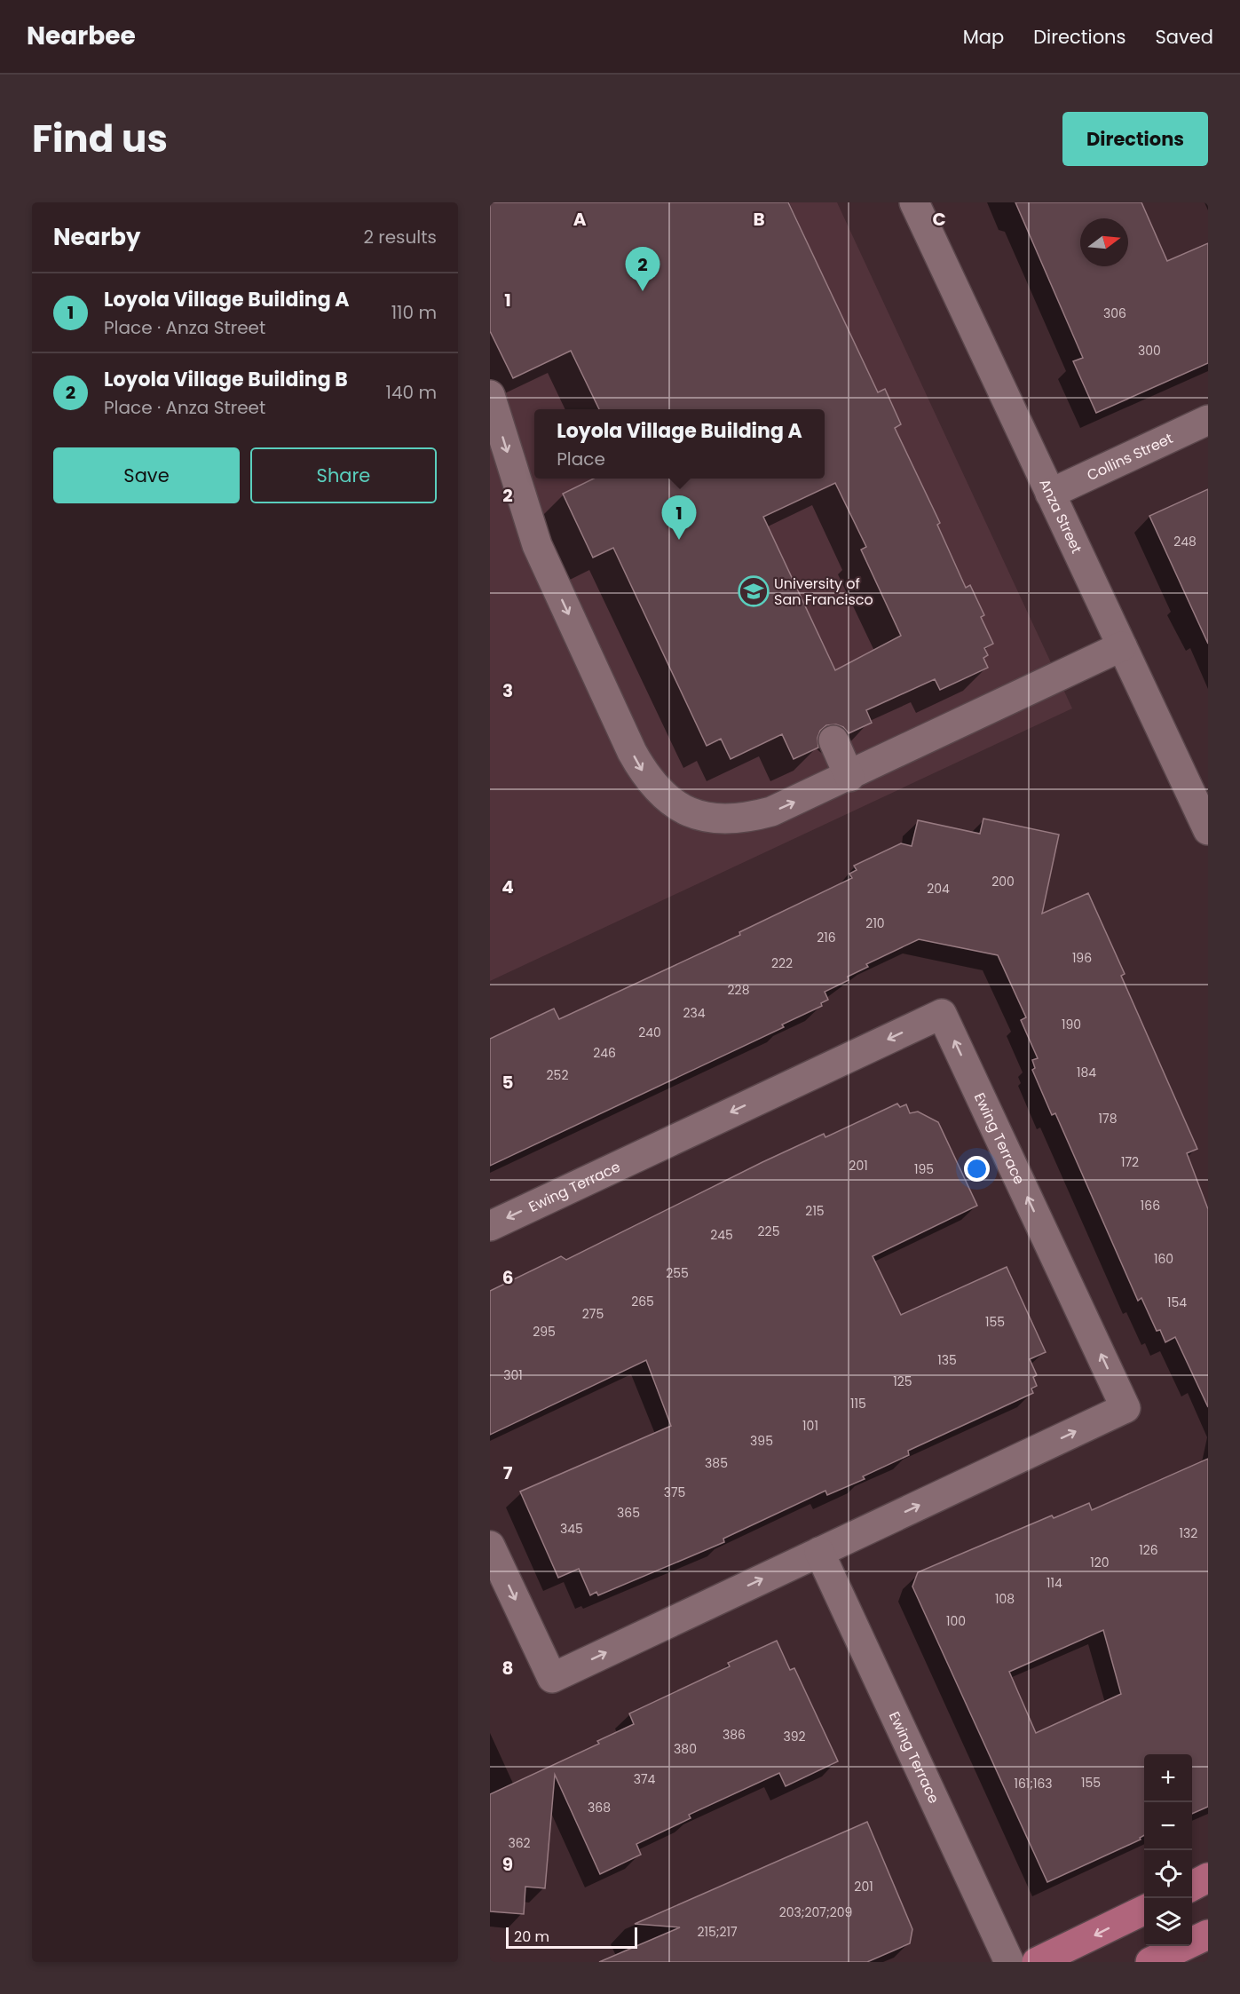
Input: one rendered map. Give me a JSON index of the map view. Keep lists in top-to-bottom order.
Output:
{
  "streets": {
    "street": ["Collins Street", "Anza Street", "Ewing Terrace"]
  },
  "crossings": [
    ["Collins Street", "Anza Street"]
  ],
  "places": {
    "school or university": ["University of San Francisco"]
  },
  "house_numbers": [
    "306",
    "300",
    "248",
    "200",
    "204",
    "210",
    "216",
    "196",
    "222",
    "228",
    "234",
    "190",
    "240",
    "246",
    "184",
    "252",
    "178",
    "172",
    "201",
    "195",
    "166",
    "215",
    "225",
    "245",
    "160",
    "255",
    "265",
    "154",
    "275",
    "155",
    "295",
    "135",
    "301",
    "125",
    "115",
    "101",
    "395",
    "385",
    "375",
    "365",
    "345",
    "132",
    "126",
    "120",
    "114",
    "108",
    "100",
    "386",
    "392",
    "380",
    "374",
    "155",
    "161;163",
    "368",
    "362",
    "201",
    "203;207;209",
    "215;217"
  ],
  "scale_bar": "20 m",
  "north": "right",
  "page": {
    "header": "Nearbee",
    "nav": ["Map", "Directions", "Saved"],
    "title": "Find us",
    "buttons": [
      "Directions",
      ["Save", "Share"]
    ],
    "heading": ["Nearby", "2 results"],
    "pins": ["2", "1"],
    "list": [
      {
        "mark": "1",
        "name": "Loyola Village Building A",
        "note": "Place · Anza Street",
        "value": "110 m"
      },
      {
        "mark": "2",
        "name": "Loyola Village Building B",
        "note": "Place · Anza Street",
        "value": "140 m"
      }
    ],
    "popup": ["Loyola Village Building A", "Place"],
    "map_buttons": ["+", "−"],
    "scale": "20 m"
  },
  "grid": {
    "columns": ["A", "B", "C"],
    "rows": [
      "1",
      "2",
      "3",
      "4",
      "5",
      "6",
      "7",
      "8",
      "9"
    ]
  }
}
